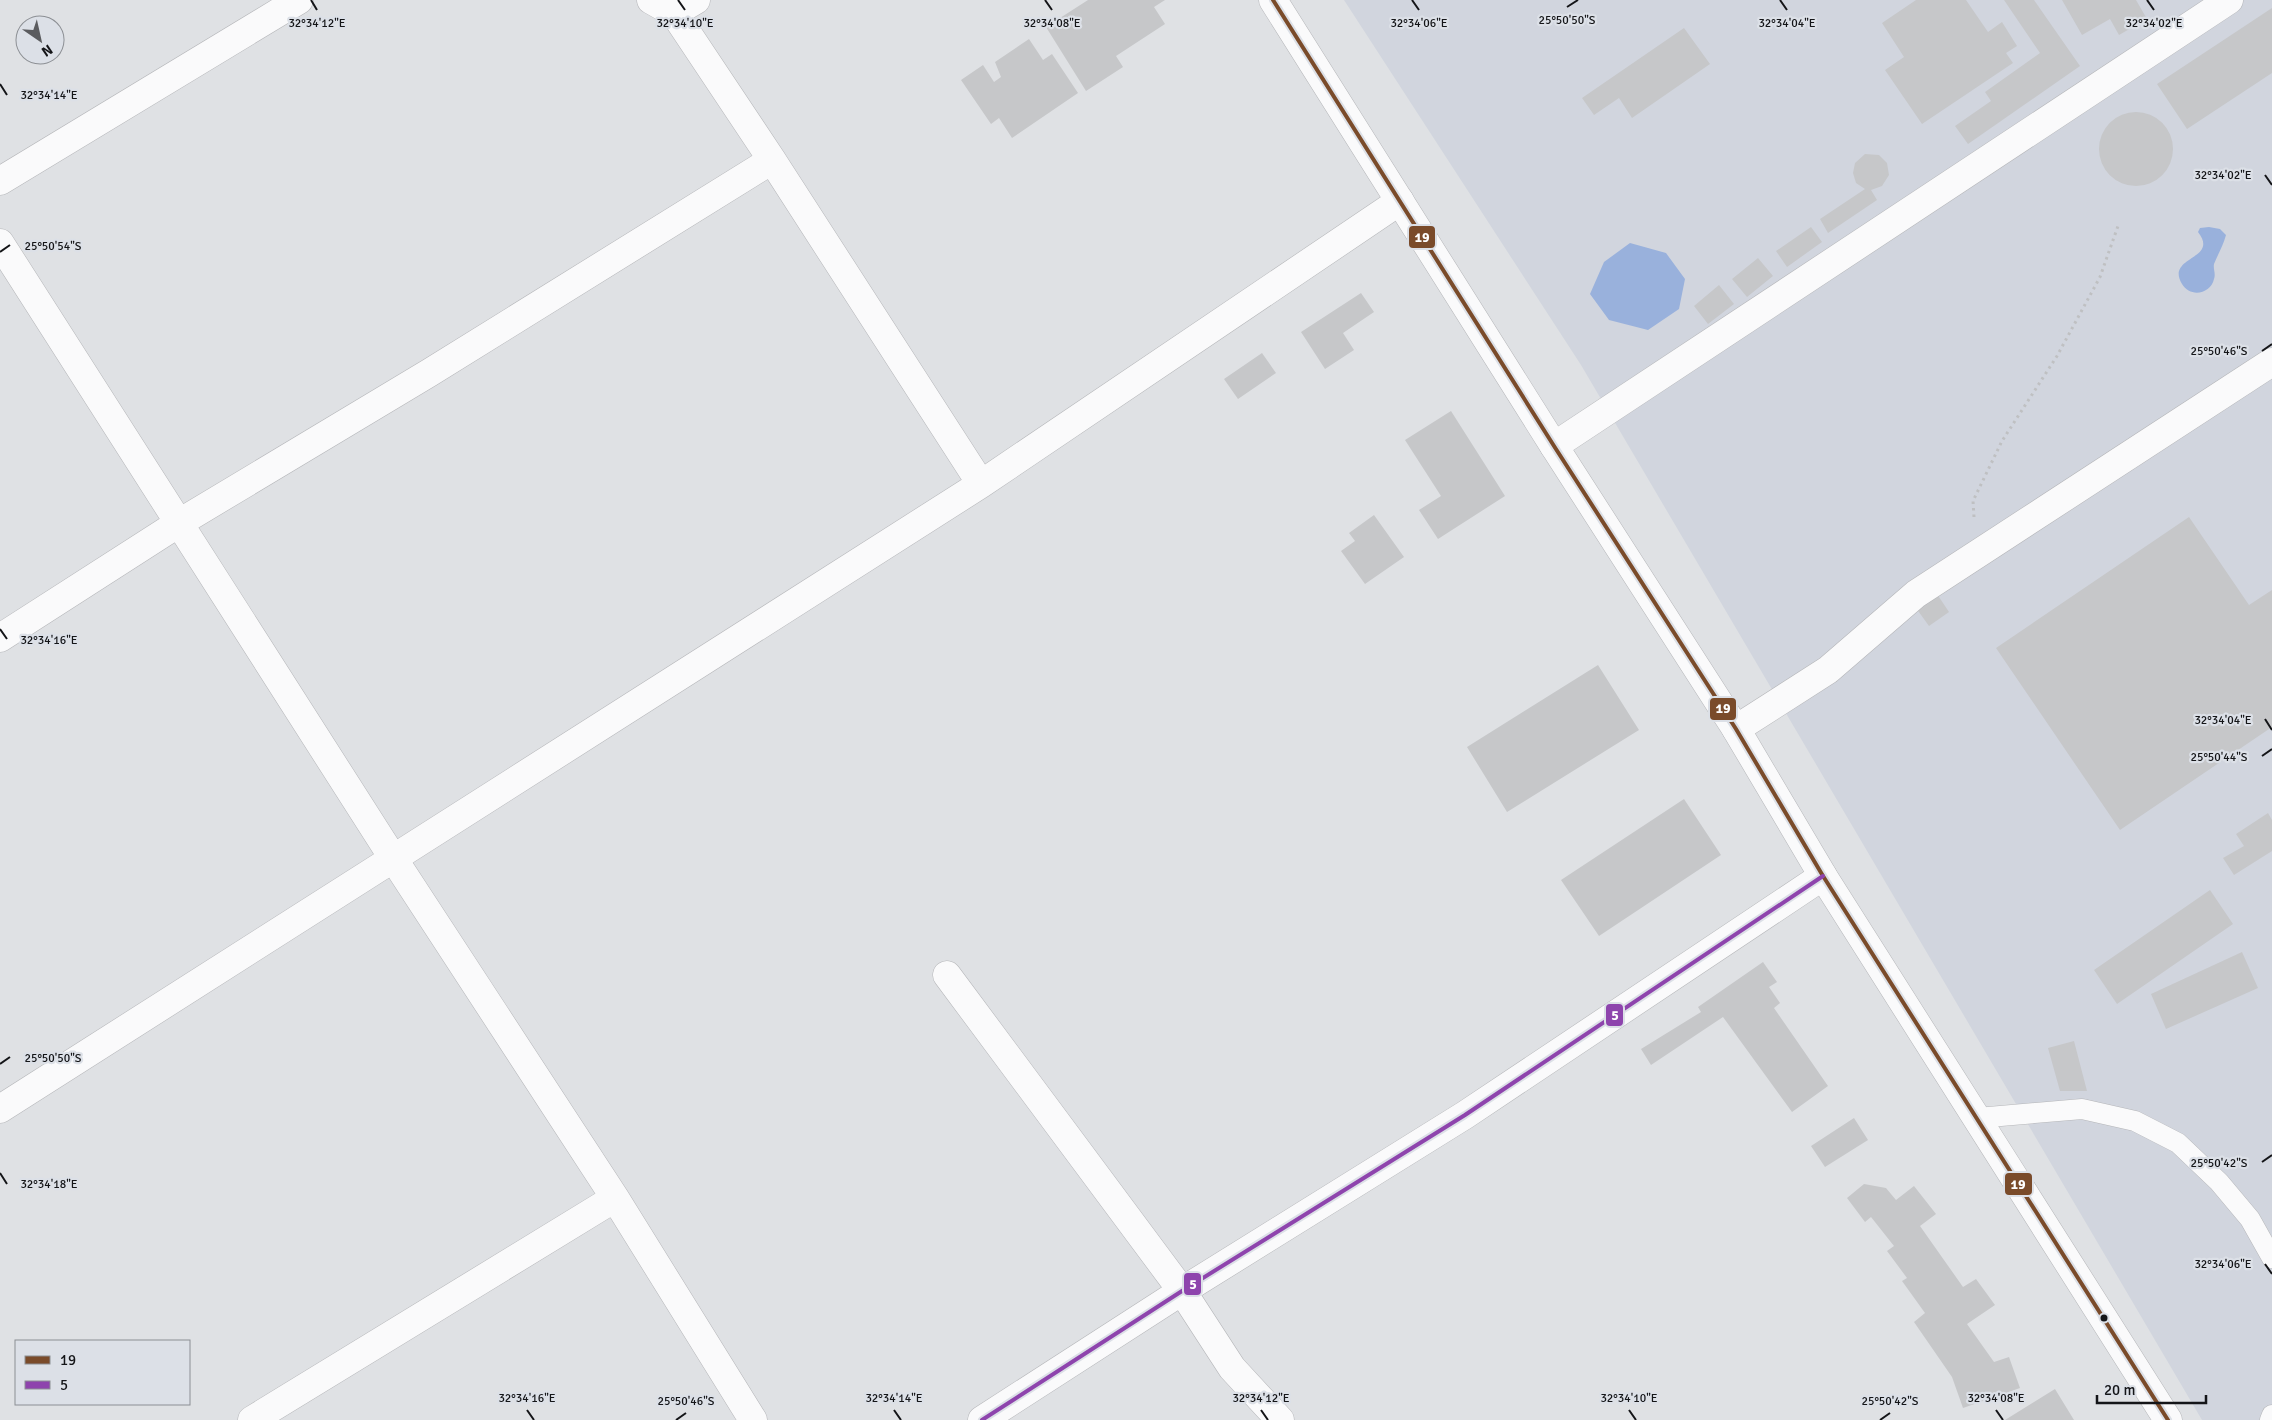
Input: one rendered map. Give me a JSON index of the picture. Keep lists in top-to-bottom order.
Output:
{
  "lines": ["transit line 19", "transit line 5"],
  "legend": ["19", "5"],
  "scale_bar": "20 m",
  "north": "bottom right",
  "coordinates": [
    "25°50'50\"S",
    "32°34'12\"E",
    "32°34'10\"E",
    "32°34'08\"E",
    "32°34'04\"E",
    "32°34'02\"E",
    "32°34'06\"E",
    "32°34'14\"E",
    "25°50'54\"S",
    "25°50'46\"S",
    "32°34'16\"E",
    "25°50'44\"S",
    "25°50'42\"S",
    "32°34'18\"E"
  ]
}
